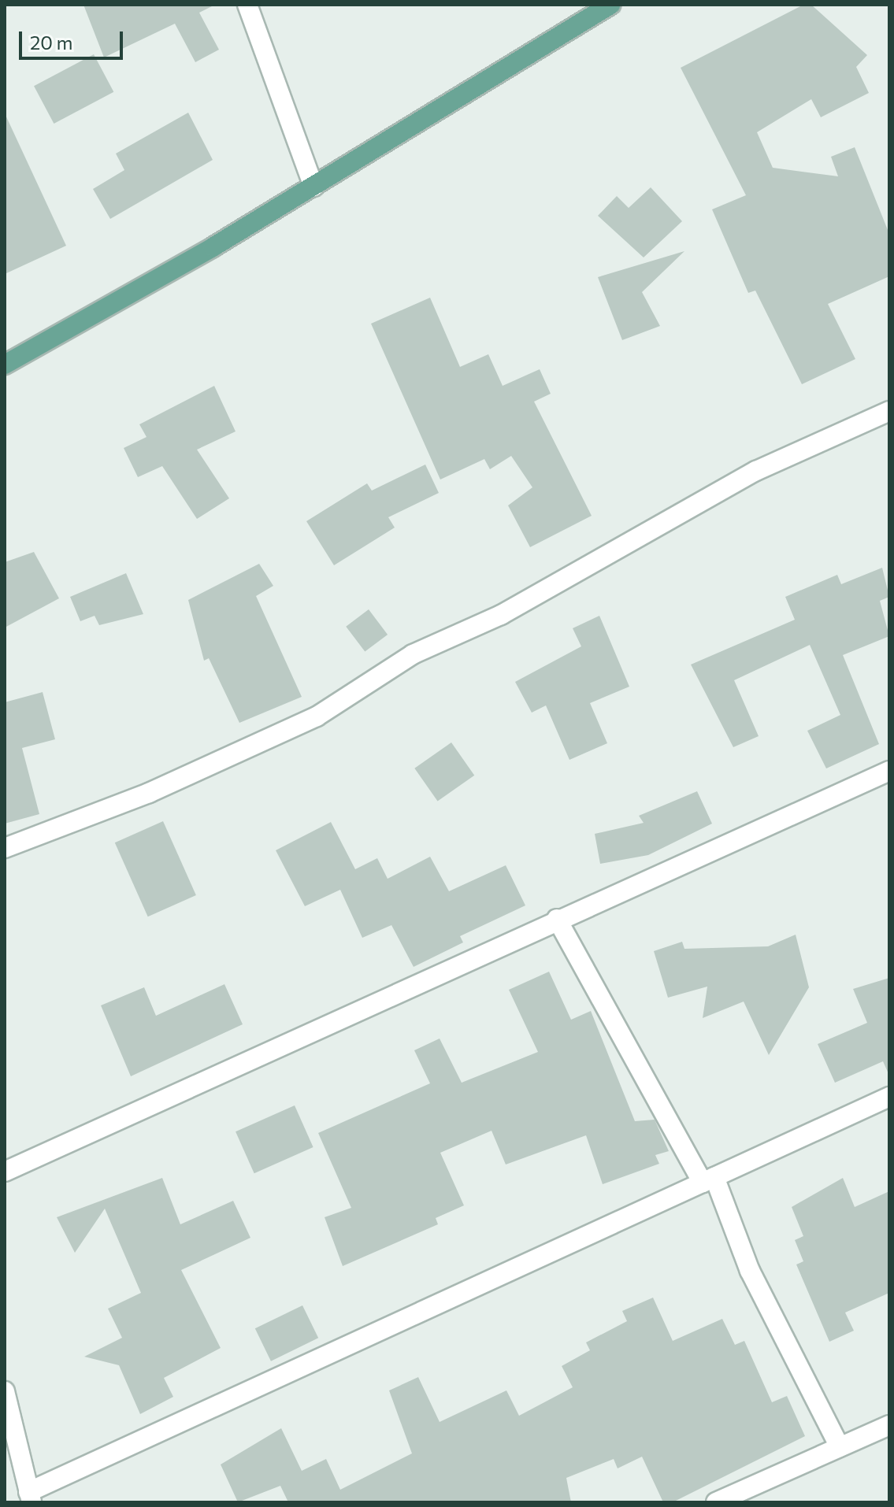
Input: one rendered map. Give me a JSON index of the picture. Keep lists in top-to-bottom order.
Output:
{
  "scale_bar": "20 m"
}
